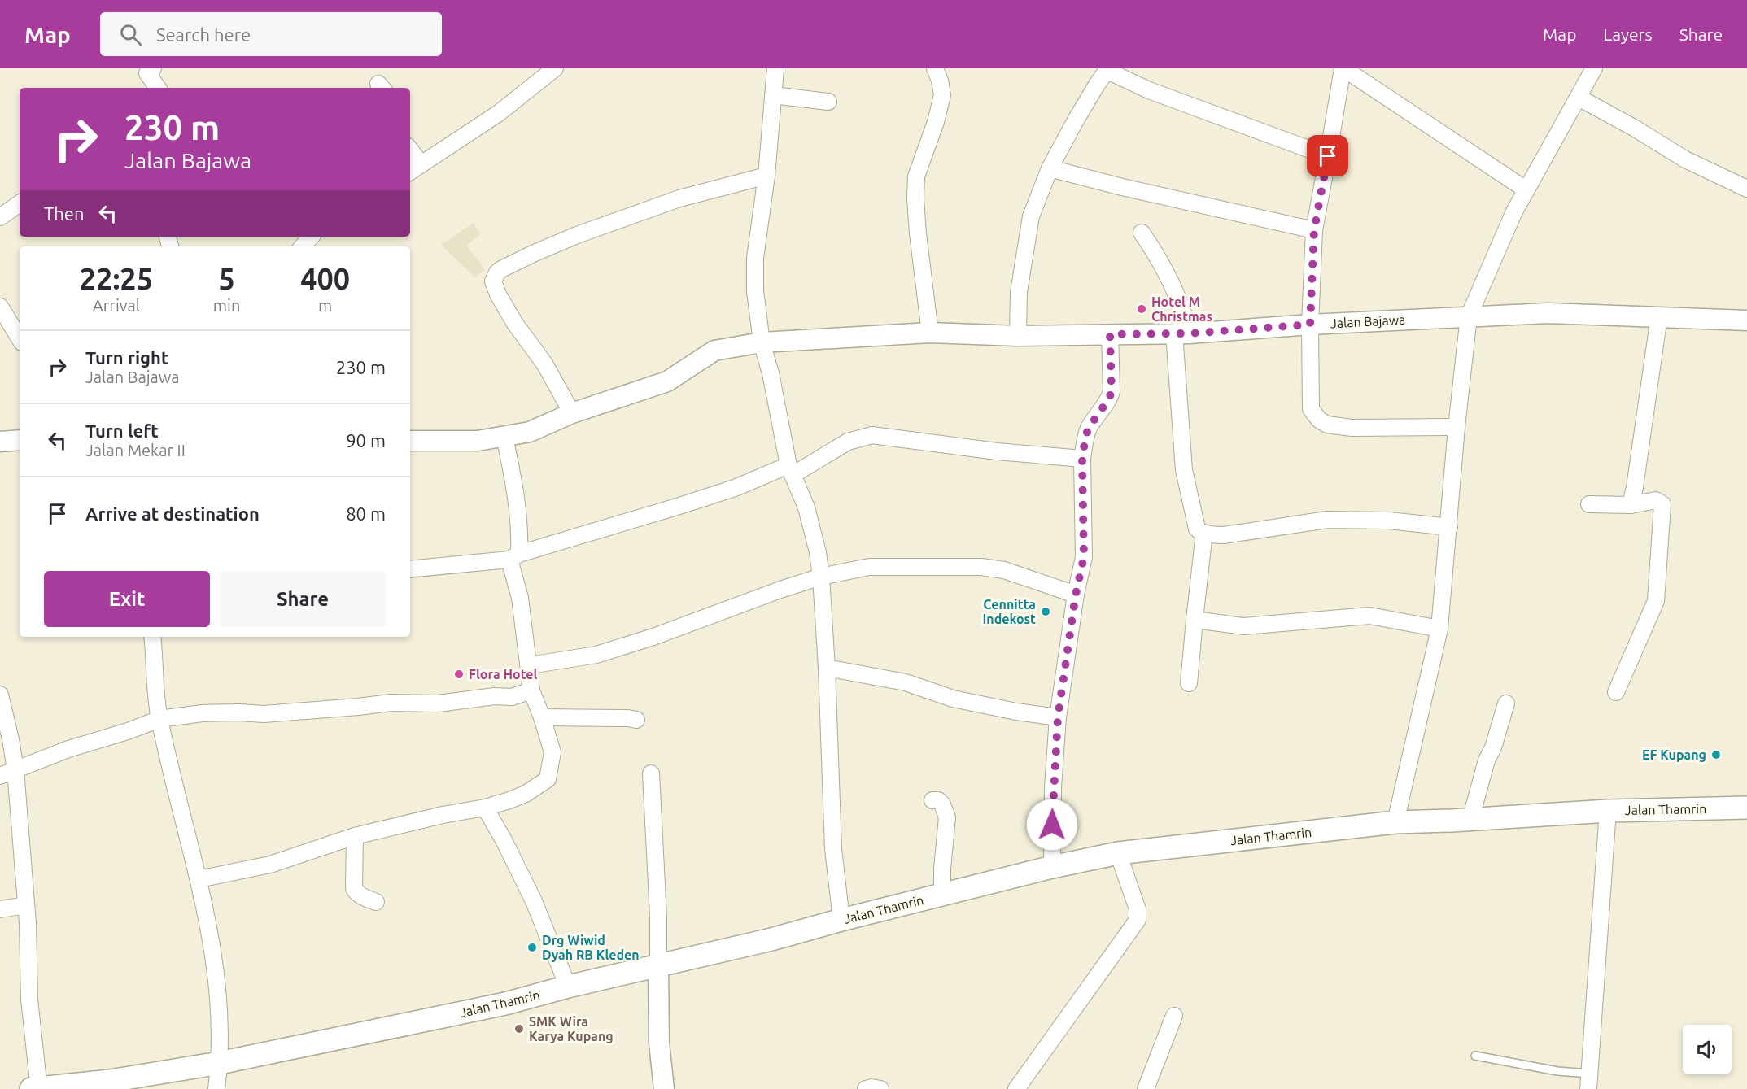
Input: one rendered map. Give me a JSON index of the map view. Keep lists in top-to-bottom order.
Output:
{
  "streets": {
    "main road": ["Jalan Thamrin"],
    "street": ["Jalan Bajawa"]
  },
  "places": [
    "Hotel M Christmas",
    "Cennitta Indekost",
    "Flora Hotel",
    "EF Kupang",
    "Drg Wiwid Dyah RB Kleden",
    "SMK Wira Karya Kupang"
  ],
  "page": {
    "header": "Map",
    "search": "Search here",
    "nav": ["Map", "Layers", "Share"],
    "turn": ["230 m", "Jalan Bajawa"],
    "then": "Then",
    "eta": [
      "22:25",
      "Arrival",
      "5",
      "min",
      "400",
      "m"
    ],
    "list": [
      {
        "name": "Turn right",
        "note": "Jalan Bajawa",
        "value": "230 m"
      },
      {
        "name": "Turn left",
        "note": "Jalan Mekar II",
        "value": "90 m"
      },
      {
        "name": "Arrive at destination",
        "value": "80 m"
      }
    ],
    "buttons": ["Exit", "Share"]
  }
}
